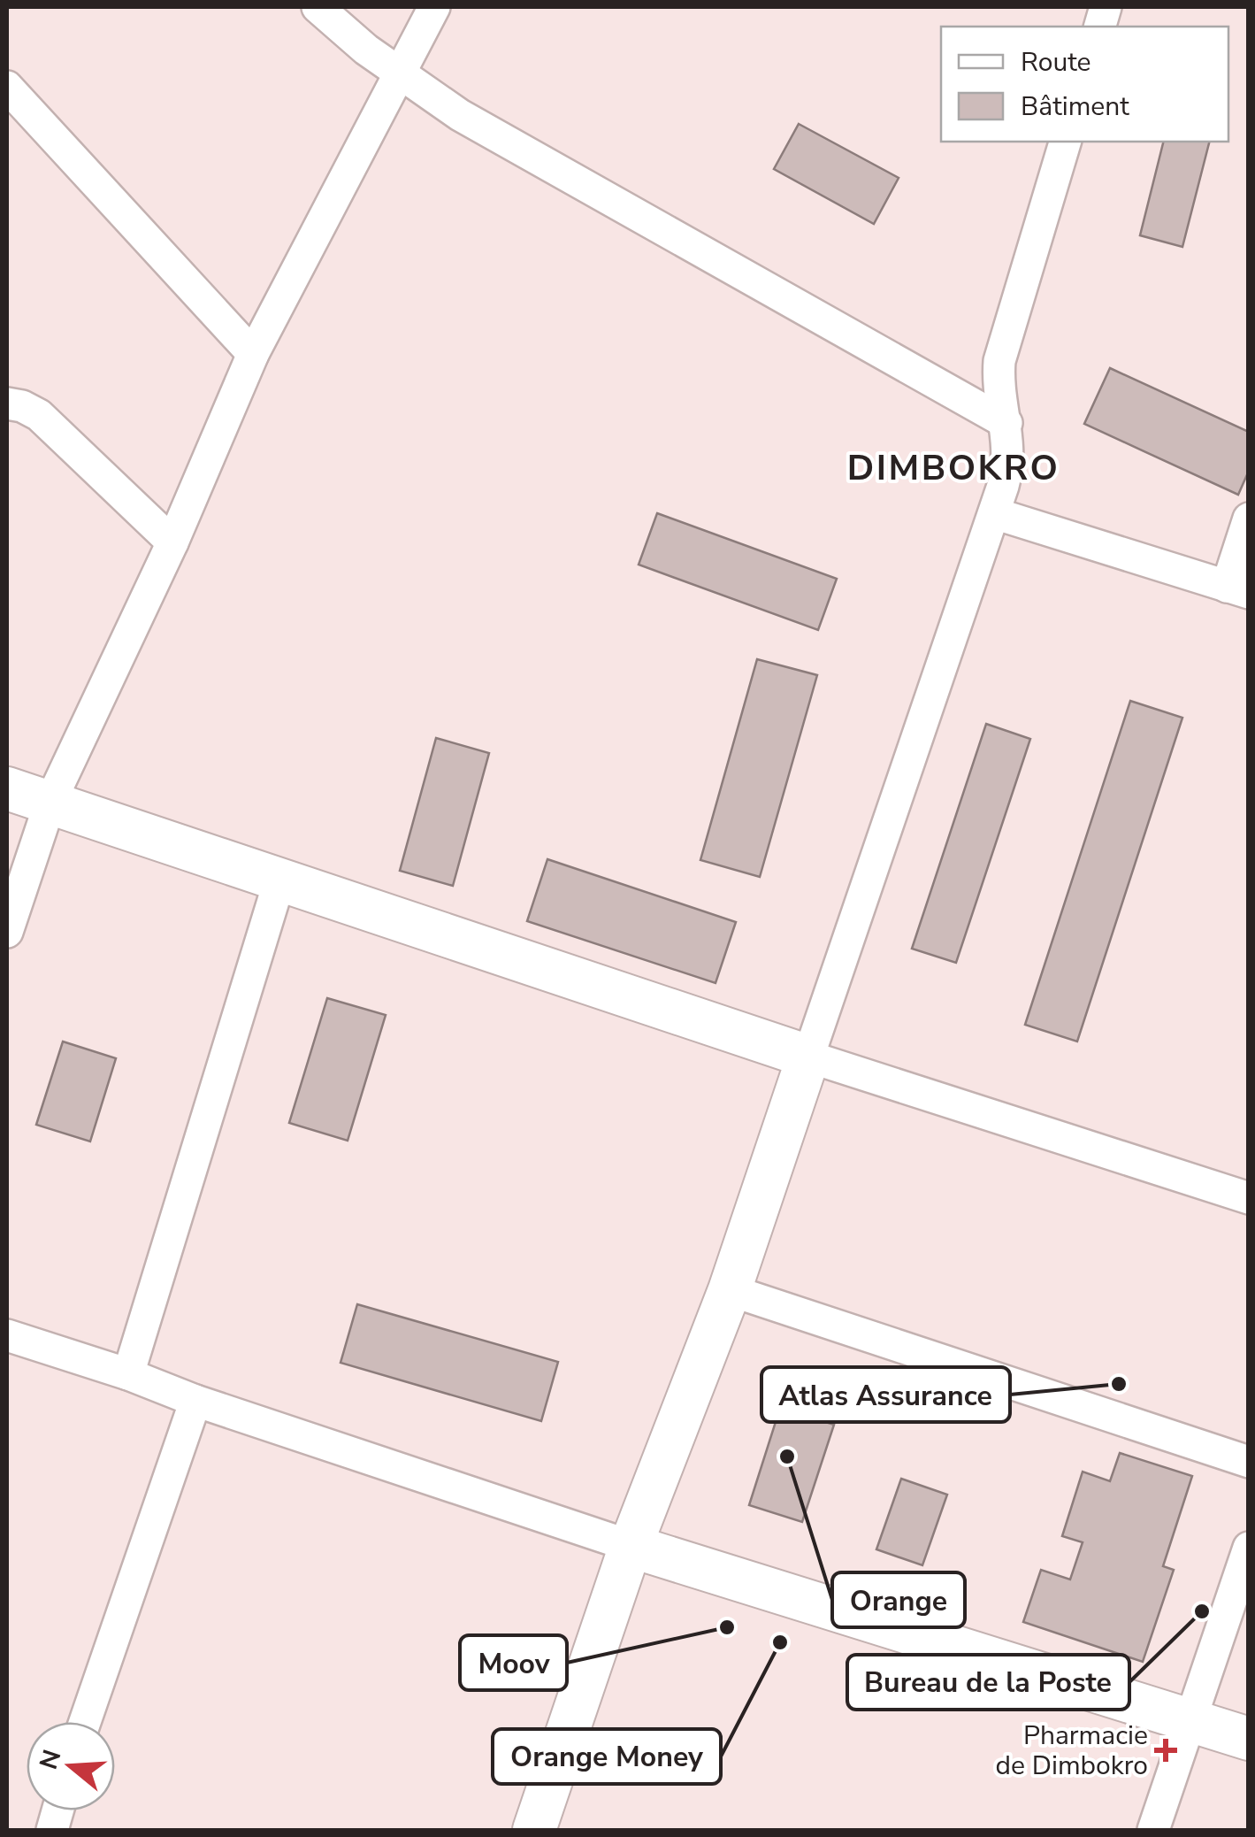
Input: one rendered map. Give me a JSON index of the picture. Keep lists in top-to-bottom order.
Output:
{
  "districts": ["DIMBOKRO"],
  "places": {
    "other": [
      "Atlas Assurance",
      "Orange",
      "Bureau de la Poste",
      "Moov",
      "Orange Money"
    ],
    "health": ["Pharmacie de Dimbokro"]
  },
  "legend": ["Route", "Bâtiment"],
  "north": "left"
}
